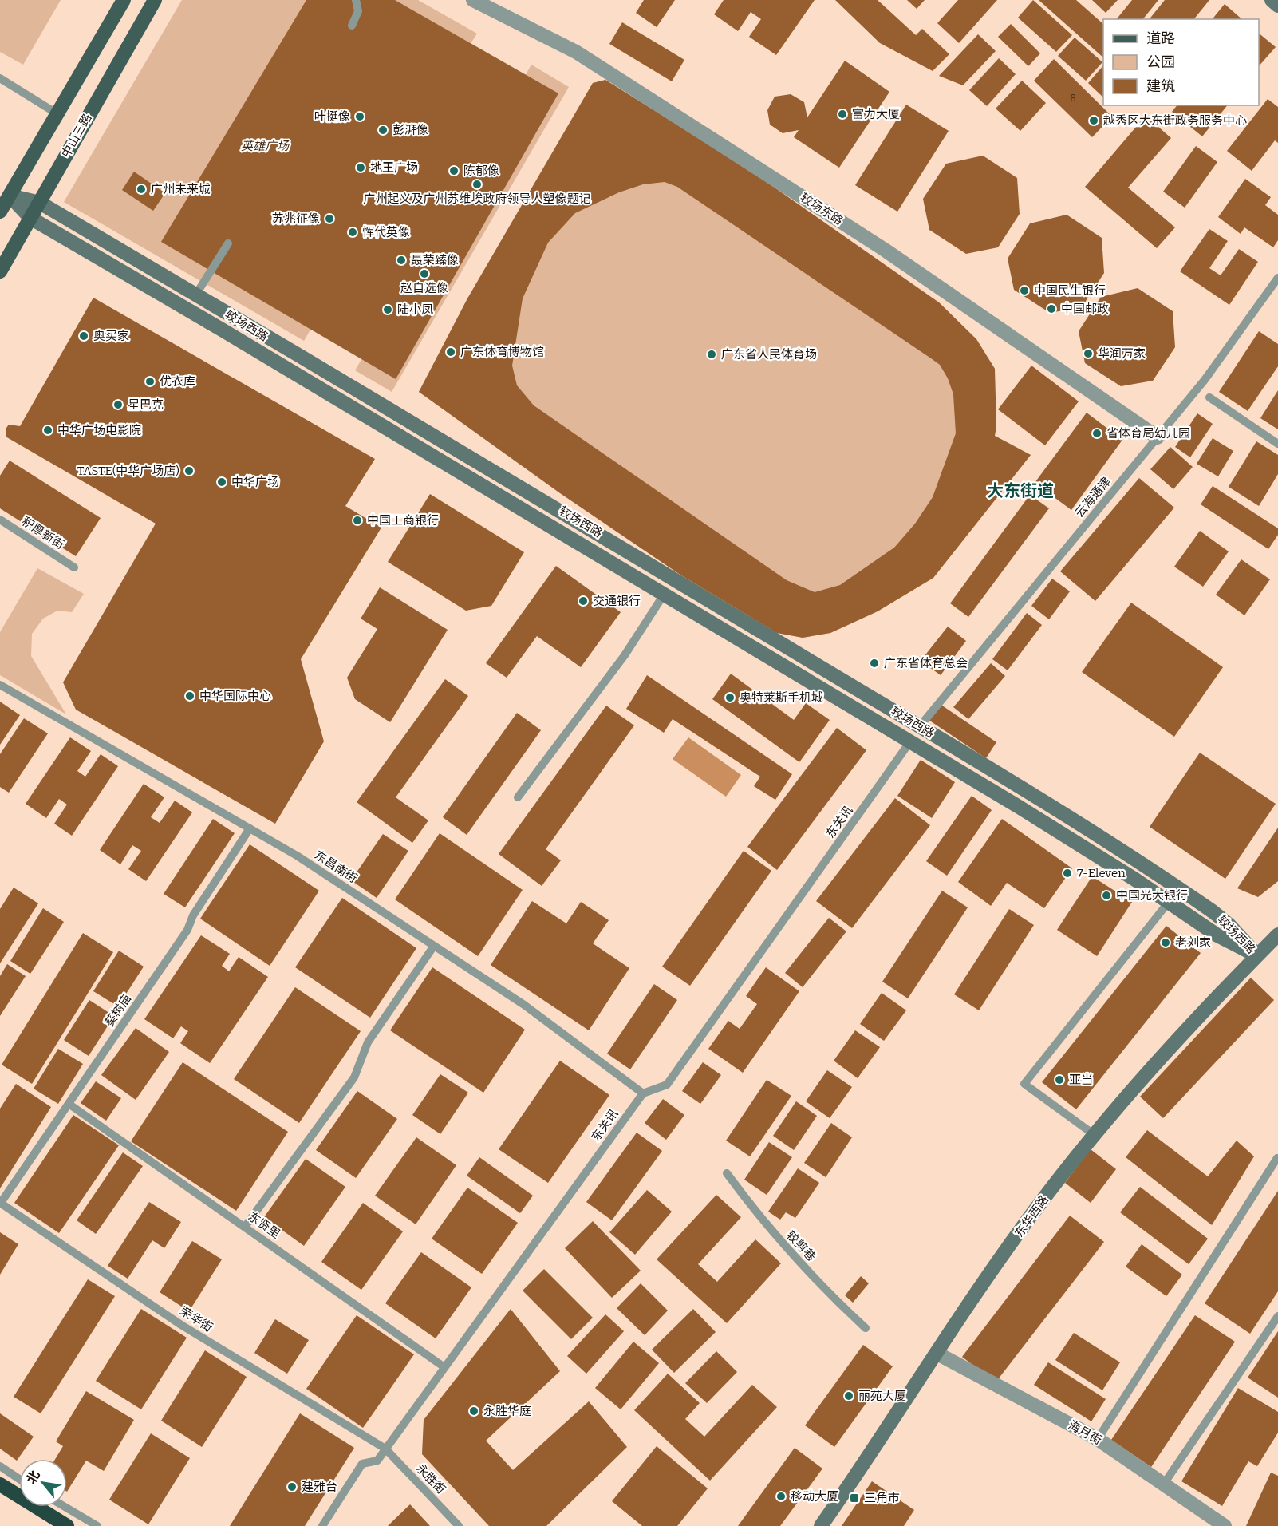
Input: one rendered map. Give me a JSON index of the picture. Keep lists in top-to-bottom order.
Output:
{
  "streets": {
    "main road": ["中山三路"],
    "street": [
      "较场东路",
      "较场西路",
      "东华西路",
      "海月街"
    ],
    "lane": [
      "云海通津",
      "积厚新街",
      "东关讯",
      "东昌南街",
      "葵树庙",
      "东贤里",
      "较剪巷",
      "荣华街",
      "永胜街"
    ]
  },
  "crossings": [
    ["中山三路", "较场西路"],
    ["较场东路", "云海通津"],
    ["较场西路", "云海通津"],
    ["较场西路", "东关讯"],
    ["较场西路", "东华西路"],
    ["东关讯", "东昌南街"],
    ["东关讯", "东贤里"],
    ["东关讯", "荣华街"],
    ["东关讯", "永胜街"],
    ["东昌南街", "葵树庙"],
    ["葵树庙", "东贤里"],
    ["葵树庙", "荣华街"],
    ["东华西路", "海月街"],
    ["荣华街", "永胜街"]
  ],
  "districts": ["大东街道"],
  "parks": ["英雄广场"],
  "places": {
    "other": [
      "富力大厦",
      "叶挺像",
      "越秀区大东街政务服务中心",
      "彭湃像",
      "地王广场",
      "陈郁像",
      "广州起义及广州苏维埃政府领导人塑像题记",
      "广州未来城",
      "苏兆征像",
      "恽代英像",
      "聂荣臻像",
      "赵自选像",
      "中国民生银行",
      "中国邮政",
      "陆小凤",
      "奥买家",
      "广东体育博物馆",
      "华润万家",
      "广东省人民体育场",
      "优衣库",
      "星巴克",
      "中华广场电影院",
      "省体育局幼儿园",
      "TASTE(中华广场店)",
      "中华广场",
      "中国工商银行",
      "交通银行",
      "广东省体育总会",
      "中华国际中心",
      "奥特莱斯手机城",
      "7-Eleven",
      "中国光大银行",
      "老刘家",
      "亚当",
      "丽苑大厦",
      "永胜华庭",
      "建雅台",
      "移动大厦"
    ],
    "transit": ["三角市"]
  },
  "house_numbers": ["8"],
  "legend": ["道路", "公园", "建筑"],
  "north": "top left"
}
